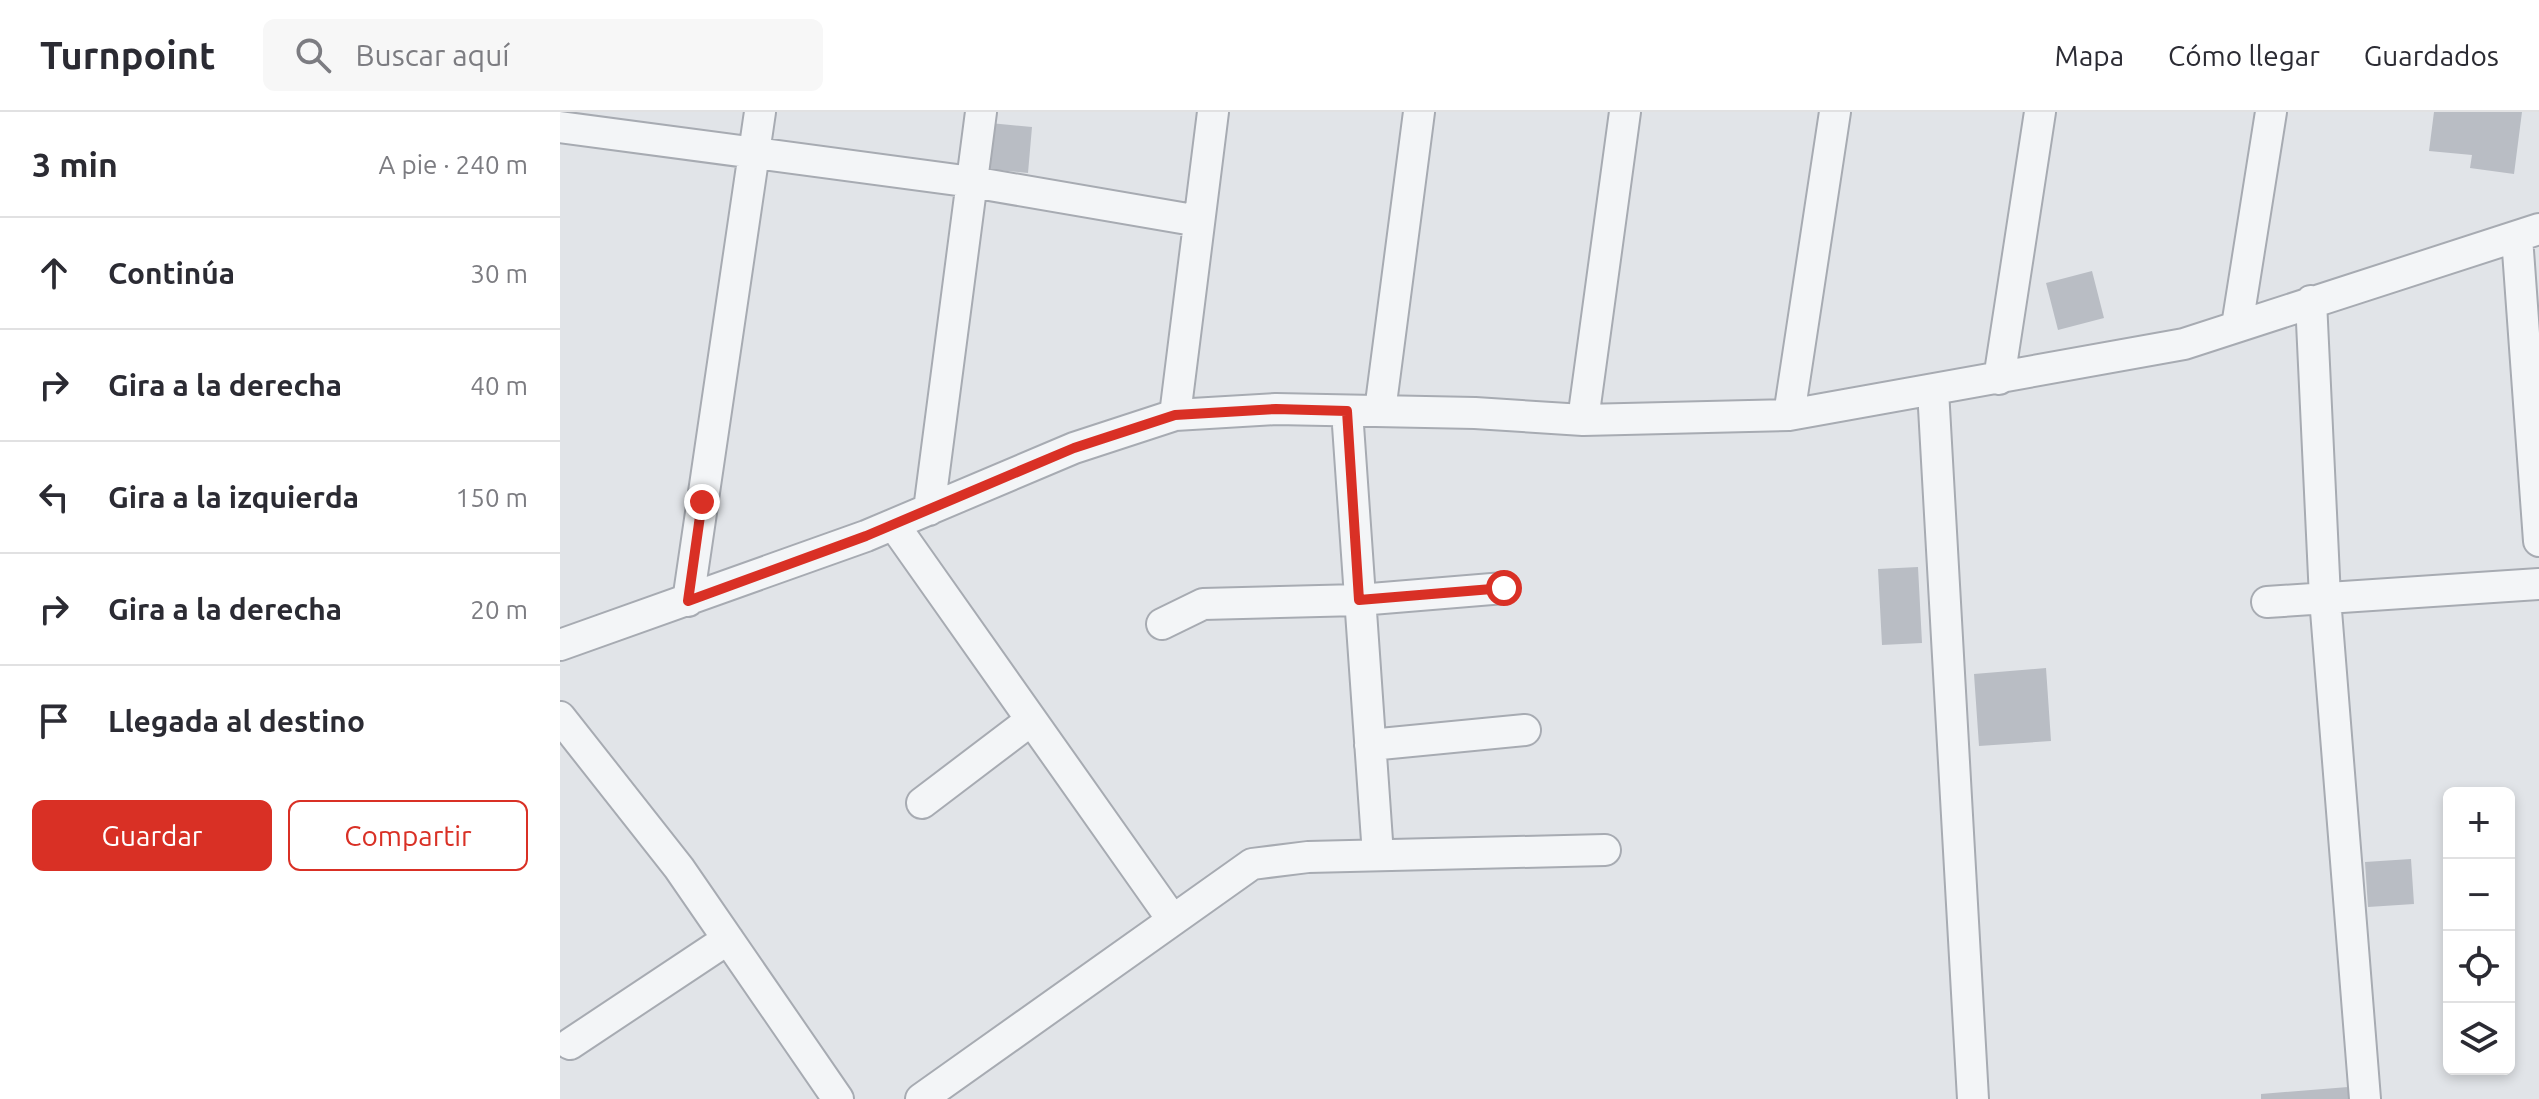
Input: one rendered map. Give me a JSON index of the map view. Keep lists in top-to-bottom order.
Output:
{
  "page": {
    "header": "Turnpoint",
    "search": "Buscar aquí",
    "nav": ["Mapa", "Cómo llegar", "Guardados"],
    "heading": ["3 min", "A pie · 240 m"],
    "list": [
      ["Continúa", "30 m"],
      ["Gira a la derecha", "40 m"],
      ["Gira a la izquierda", "150 m"],
      ["Gira a la derecha", "20 m"],
      "Llegada al destino"
    ],
    "buttons": ["Guardar", "Compartir"],
    "map_buttons": ["+", "−"]
  }
}
